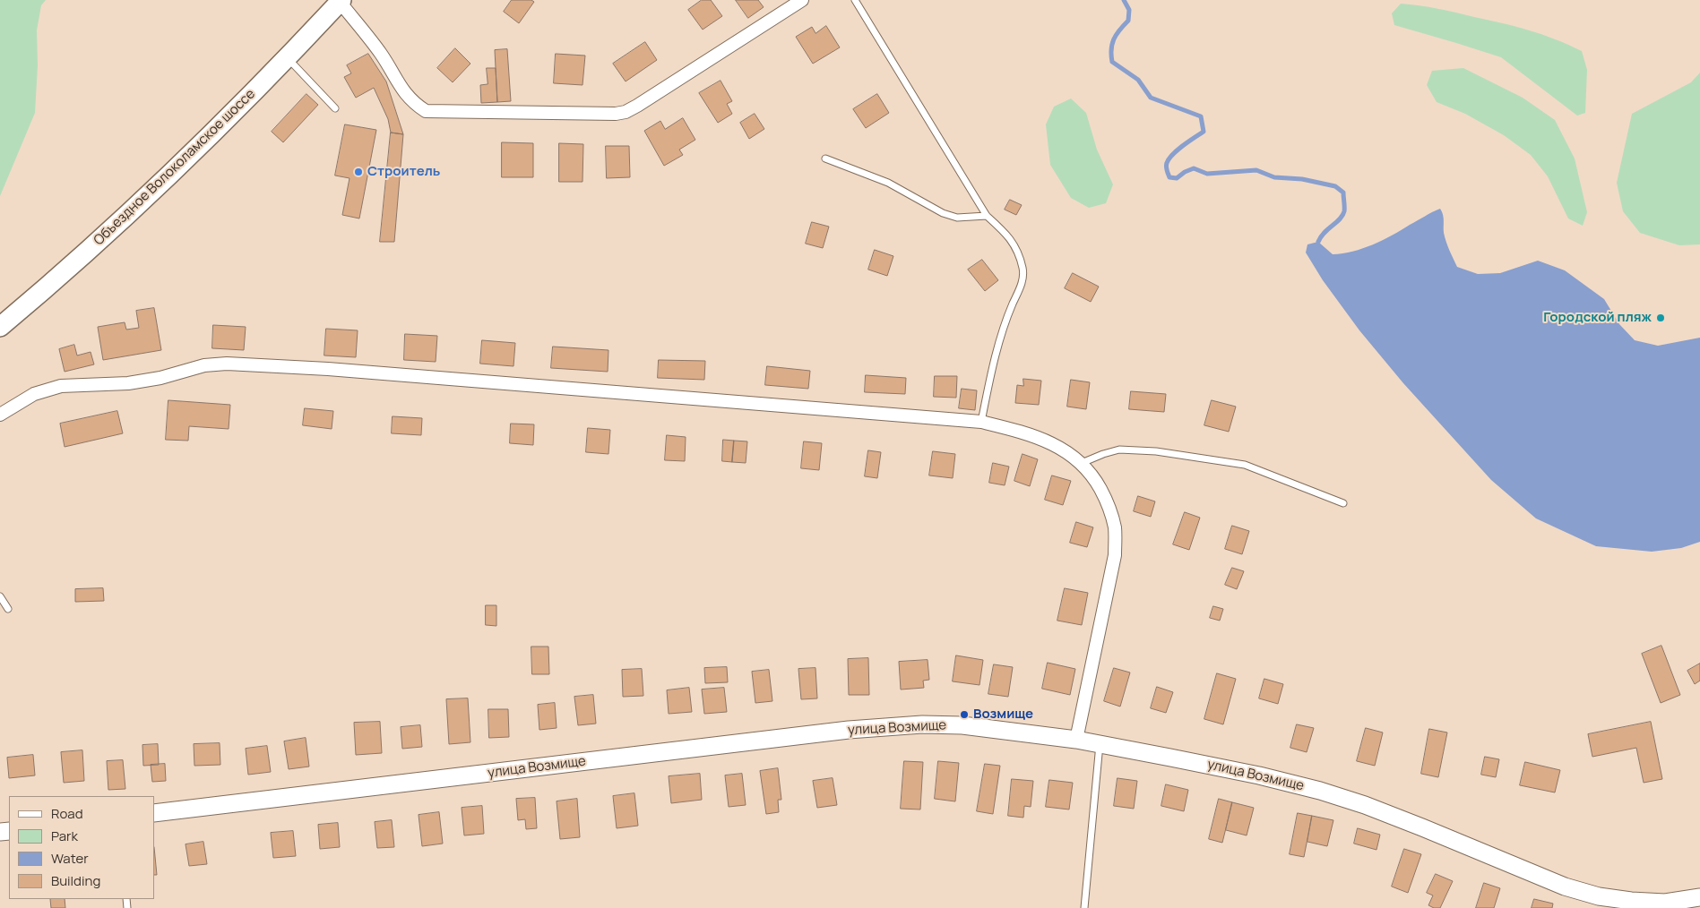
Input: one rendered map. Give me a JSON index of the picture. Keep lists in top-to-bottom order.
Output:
{
  "streets": {
    "main road": ["Объездное Волоколамское шоссе", "улица Возмище"]
  },
  "places": ["Строитель", "Городской пляж", "Возмище"],
  "legend": [
    "Road",
    "Park",
    "Water",
    "Building"
  ]
}
